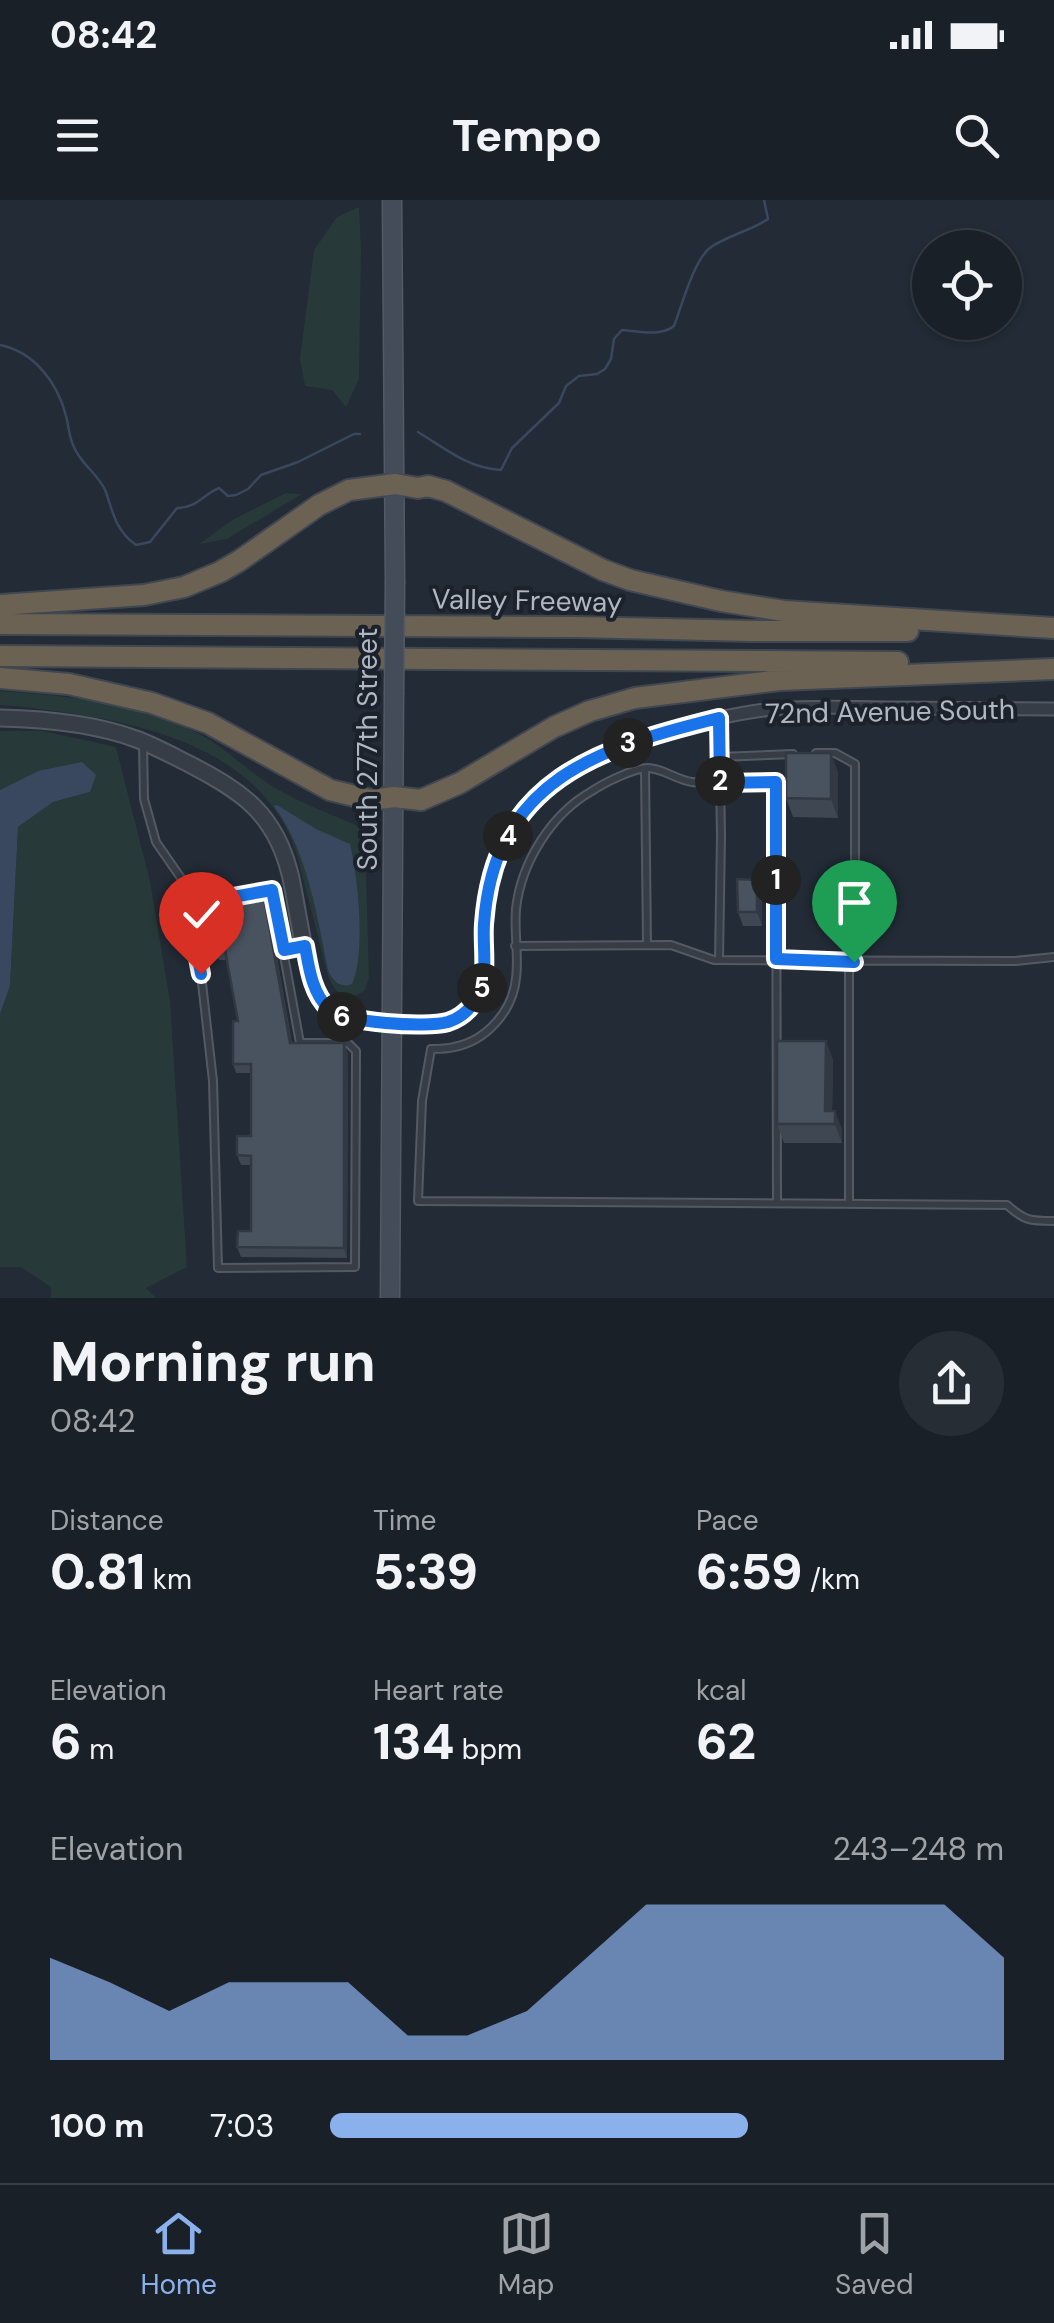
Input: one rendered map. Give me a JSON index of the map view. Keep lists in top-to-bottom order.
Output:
{
  "streets": {
    "highway": ["Valley Freeway"],
    "main road": ["South 277th Street"],
    "street": ["72nd Avenue South"]
  },
  "crossings": [
    ["72nd Avenue South", "South 277th Street"]
  ],
  "page": {
    "status": "08:42",
    "header": "Tempo",
    "pins": [
      "3",
      "2",
      "4",
      "1",
      "5",
      "6"
    ],
    "heading": ["Morning run", "08:42"],
    "stats": [
      ["Distance", "0.81 km"],
      ["Time", "5:39"],
      ["Pace", "6:59 /km"],
      ["Elevation", "6 m"],
      ["Heart rate", "134 bpm"],
      ["kcal", "62"]
    ],
    "chart": ["Elevation", "243–248 m"],
    "list": [
      {
        "name": "100 m",
        "note": "7:03"
      }
    ],
    "tabs": ["Home", "Map", "Saved"]
  }
}
